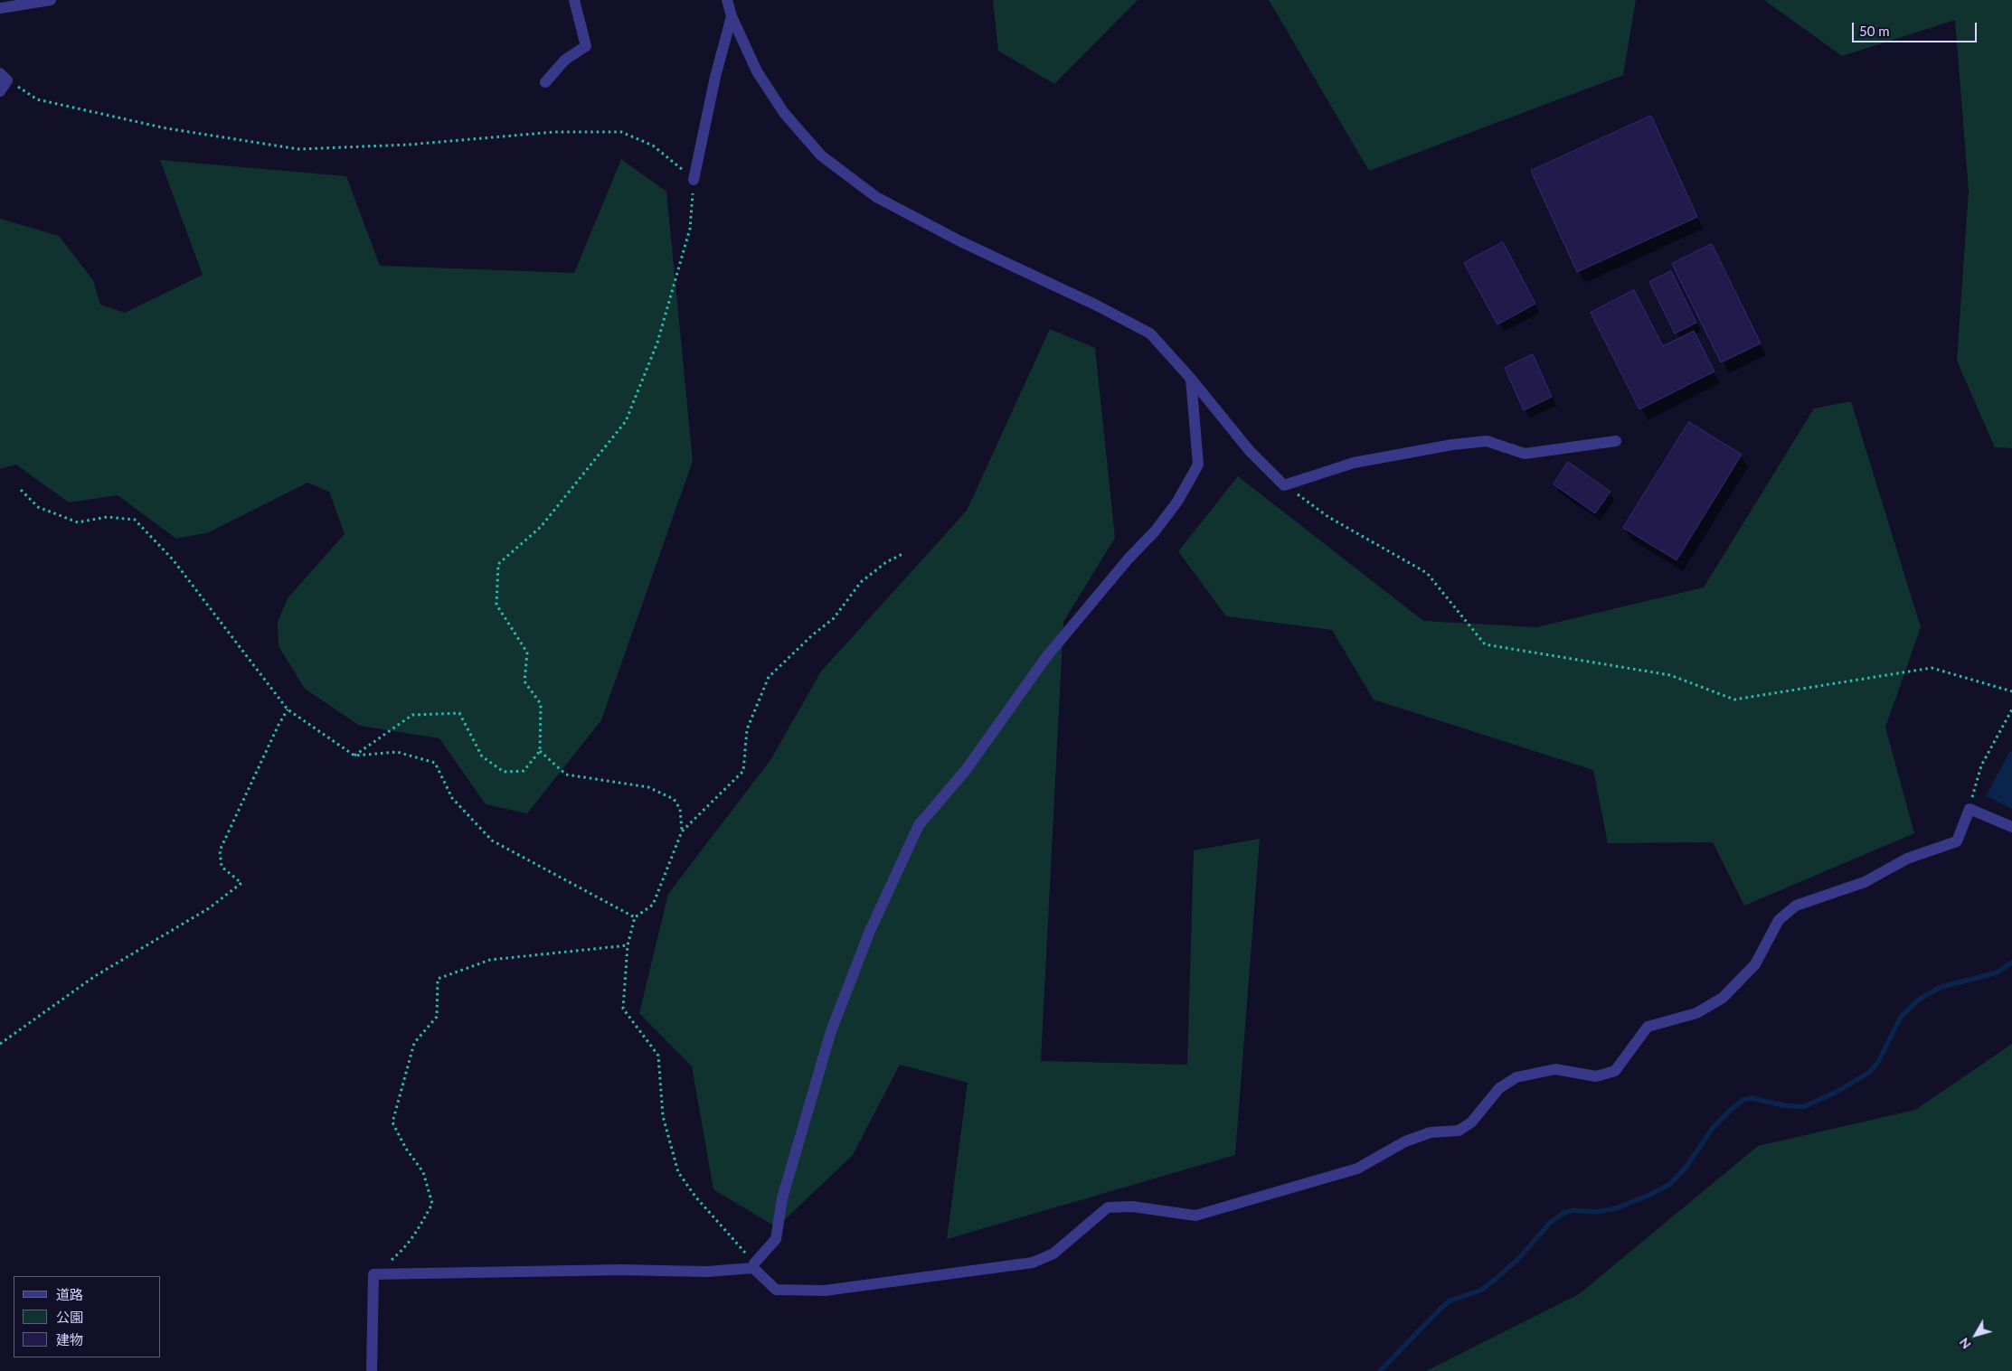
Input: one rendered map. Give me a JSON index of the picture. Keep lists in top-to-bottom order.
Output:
{
  "legend": ["道路", "公園", "建物"],
  "scale_bar": "50 m",
  "north": "bottom left"
}
